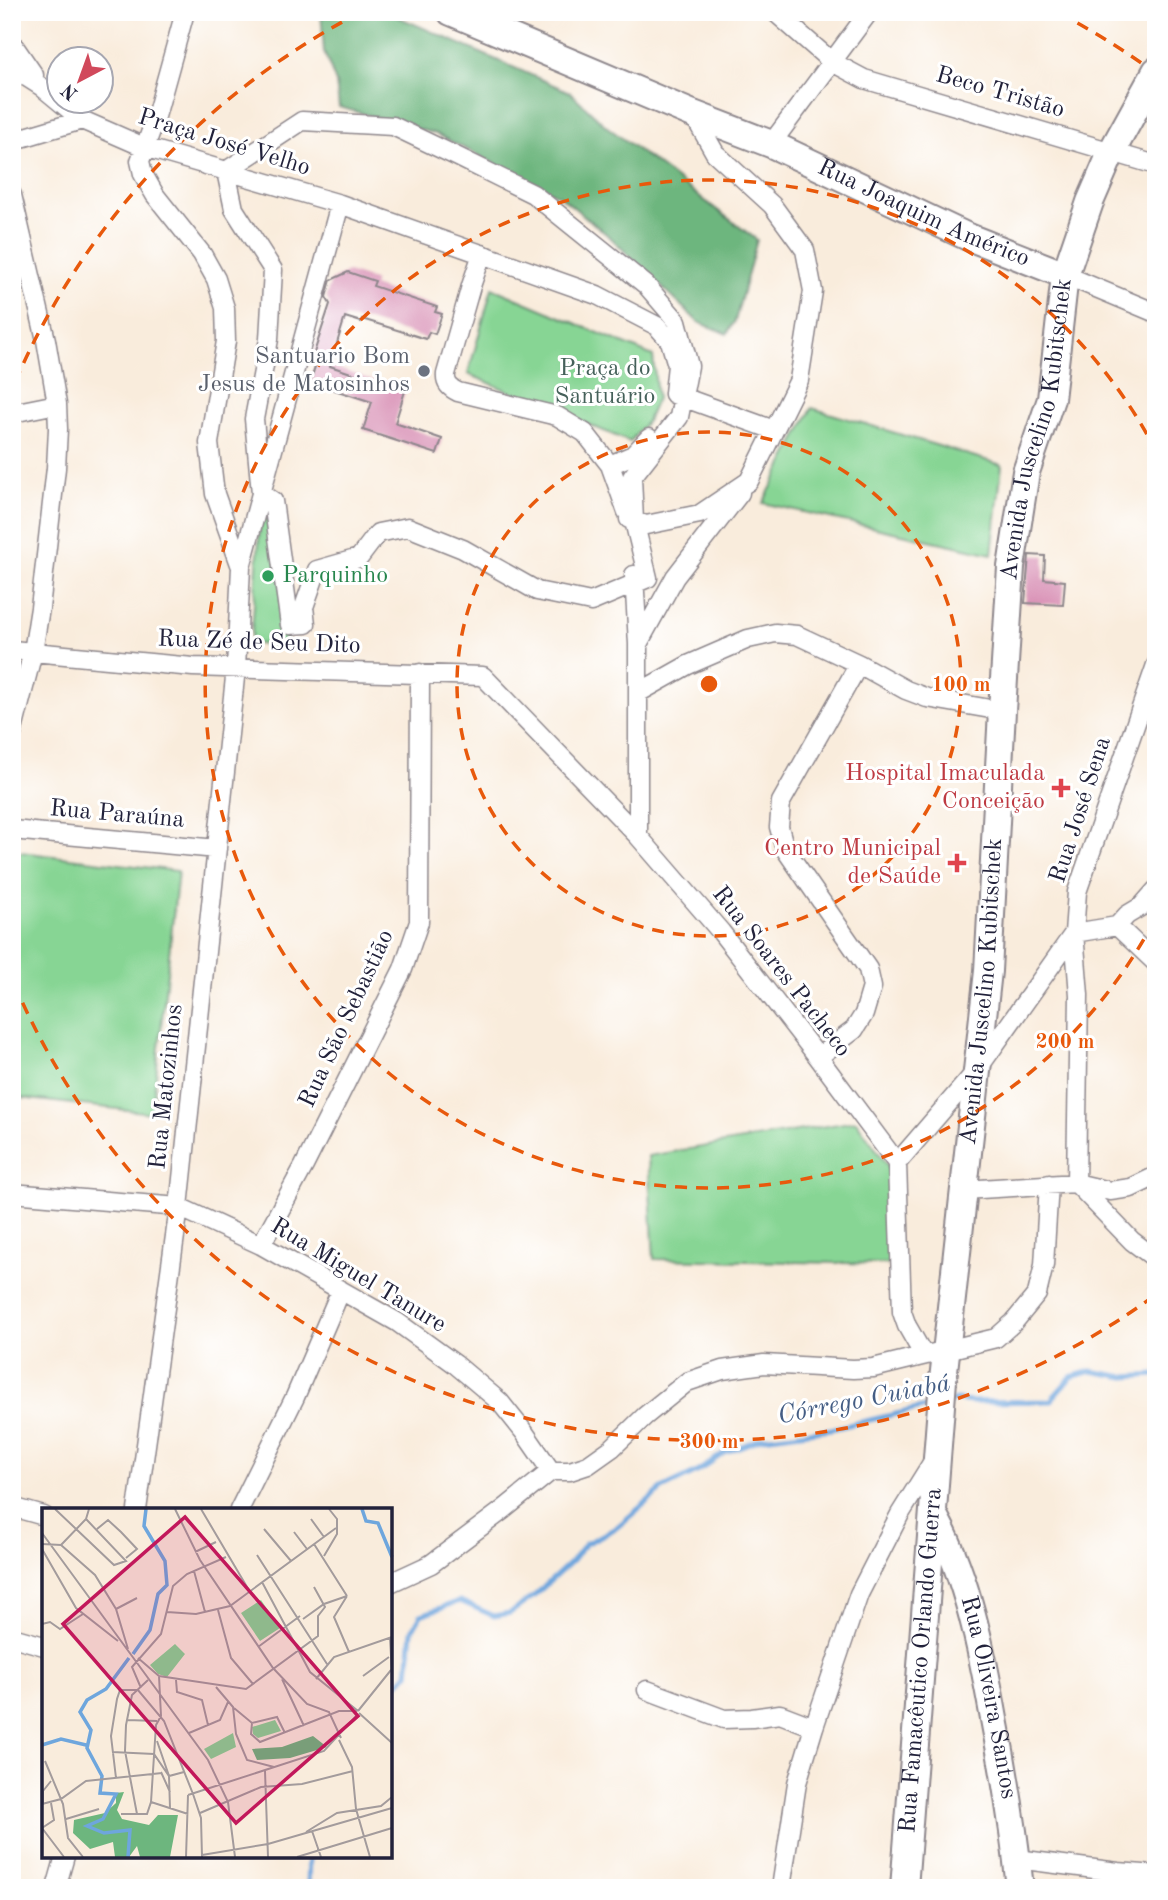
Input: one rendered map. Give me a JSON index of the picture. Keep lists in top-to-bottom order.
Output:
{
  "streets": {
    "main road": [
      "Rua Joaquim Américo",
      "Avenida Juscelino Kubitschek",
      "Rua Famacêutico Orlando Guerra",
      "Rua Oliveira Santos"
    ],
    "street": [
      "Beco Tristão",
      "Praça José Velho",
      "Rua Zé de Seu Dito",
      "Rua José Sena",
      "Rua Paraúna",
      "Rua Soares Pacheco",
      "Rua São Sebastião",
      "Rua Matozinhos",
      "Rua Miguel Tanure"
    ]
  },
  "crossings": [
    ["Beco Tristão", "Avenida Juscelino Kubitschek"],
    ["Rua Joaquim Américo", "Avenida Juscelino Kubitschek"],
    ["Avenida Juscelino Kubitschek", "Rua Famacêutico Orlando Guerra"],
    ["Rua Zé de Seu Dito", "Rua Soares Pacheco"],
    ["Rua Zé de Seu Dito", "Rua São Sebastião"],
    ["Rua Zé de Seu Dito", "Rua Matozinhos"],
    ["Rua Paraúna", "Rua Matozinhos"],
    ["Rua São Sebastião", "Rua Miguel Tanure"],
    ["Rua Matozinhos", "Rua Miguel Tanure"],
    ["Rua Famacêutico Orlando Guerra", "Rua Oliveira Santos"]
  ],
  "water": ["Córrego Cuiabá"],
  "parks": ["Praça do Santuário"],
  "places": {
    "other": ["Santuario Bom Jesus de Matosinhos", "Parquinho"],
    "health": ["Hospital Imaculada Conceição", "Centro Municipal de Saúde"]
  },
  "north": "bottom left",
  "rings": ["100 m", "200 m", "300 m"]
}
